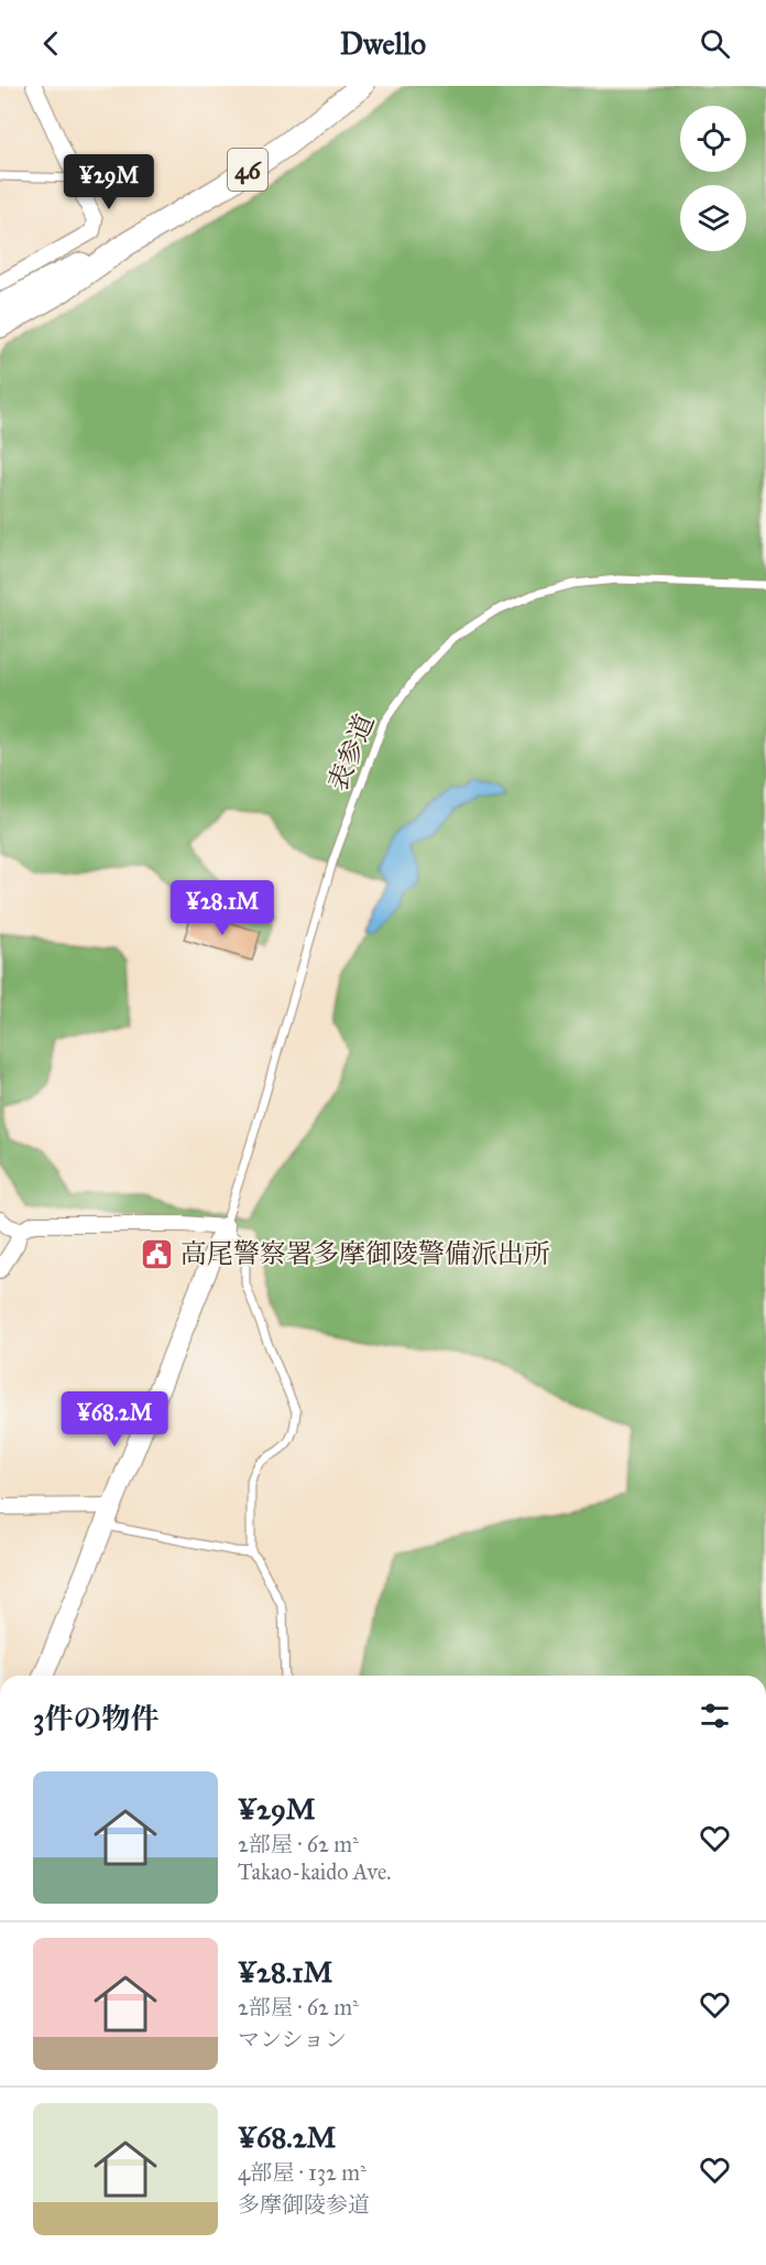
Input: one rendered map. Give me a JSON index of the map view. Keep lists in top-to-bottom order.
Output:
{
  "streets": {
    "main road": ["46"],
    "lane": ["表参道"]
  },
  "places": {
    "public building": ["高尾警察署多摩御陵警備派出所"]
  },
  "page": {
    "header": "Dwello",
    "price": ["¥29M", "¥28.1M", "¥68.2M"],
    "heading": "3件の物件",
    "list": [
      {
        "name": "¥29M",
        "note": "2部屋 · 62 m² · Takao-kaido Ave."
      },
      {
        "name": "¥28.1M",
        "note": "2部屋 · 62 m² · マンション"
      },
      {
        "name": "¥68.2M",
        "note": "4部屋 · 132 m² · 多摩御陵参道"
      }
    ]
  }
}
